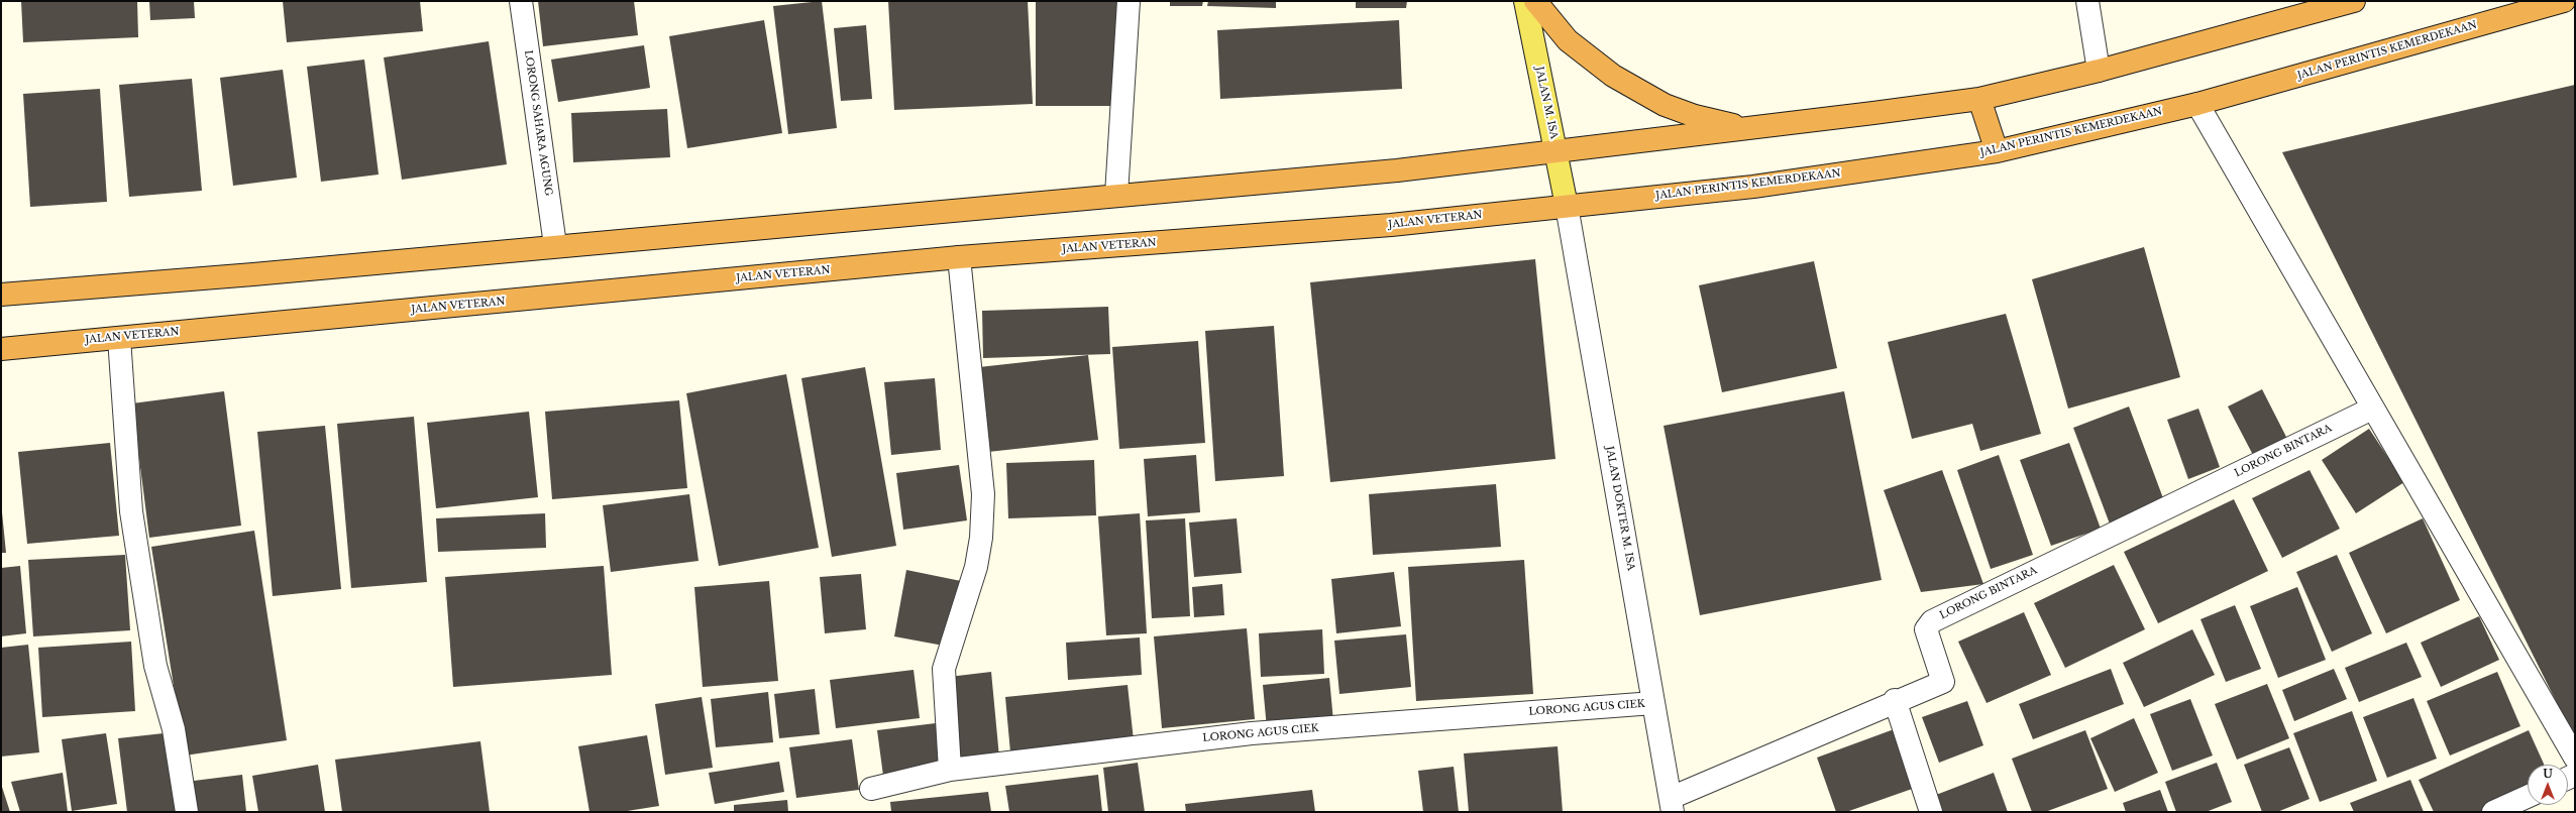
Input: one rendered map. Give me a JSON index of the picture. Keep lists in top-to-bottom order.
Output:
{
  "streets": {
    "highway": ["JALAN PERINTIS KEMERDEKAAN", "JALAN VETERAN"],
    "main road": ["JALAN M. ISA"],
    "street": [
      "LORONG SAHARA AGUNG",
      "LORONG BINTARA",
      "JALAN DOKTER M. ISA",
      "LORONG AGUS CIEK"
    ]
  },
  "crossings": [
    ["JALAN PERINTIS KEMERDEKAAN", "JALAN M. ISA"],
    ["JALAN PERINTIS KEMERDEKAAN", "JALAN VETERAN"],
    ["JALAN PERINTIS KEMERDEKAAN", "JALAN DOKTER M. ISA"],
    ["JALAN M. ISA", "JALAN VETERAN"],
    ["JALAN M. ISA", "JALAN DOKTER M. ISA"],
    ["JALAN VETERAN", "JALAN DOKTER M. ISA"],
    ["LORONG BINTARA", "JALAN DOKTER M. ISA"],
    ["JALAN DOKTER M. ISA", "LORONG AGUS CIEK"]
  ],
  "north": "top"
}
